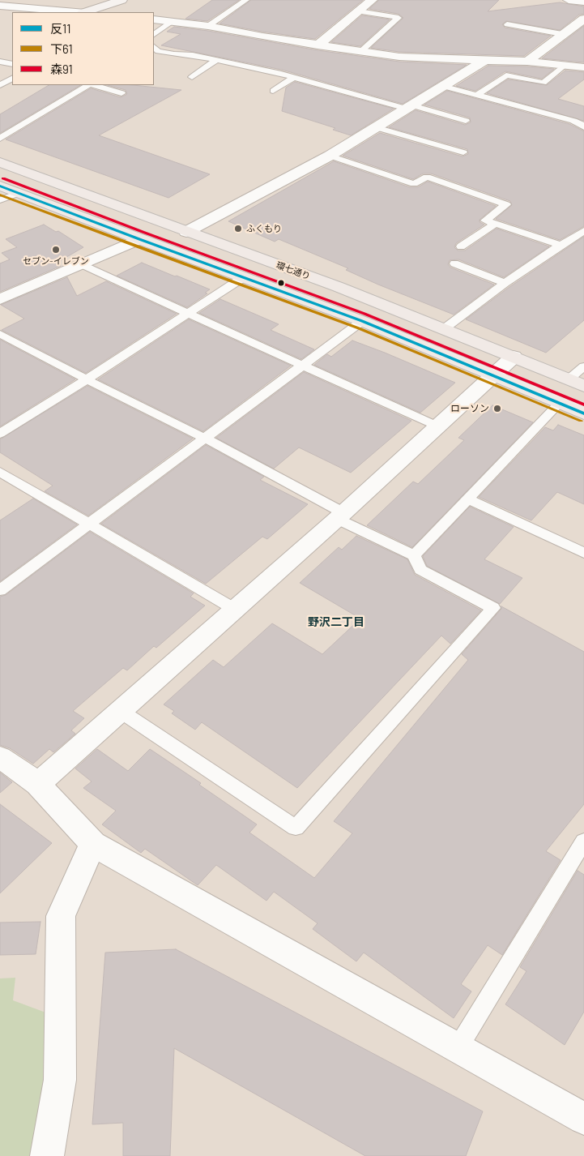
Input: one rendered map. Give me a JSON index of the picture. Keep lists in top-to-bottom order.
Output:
{
  "streets": {
    "main road": ["環七通り"]
  },
  "districts": ["野沢二丁目"],
  "places": ["ふくもり", "セブン-イレブン", "ローソン"],
  "lines": ["transit line 森91", "transit line 反11", "transit line 下61"],
  "legend": ["反11", "下61", "森91"]
}
